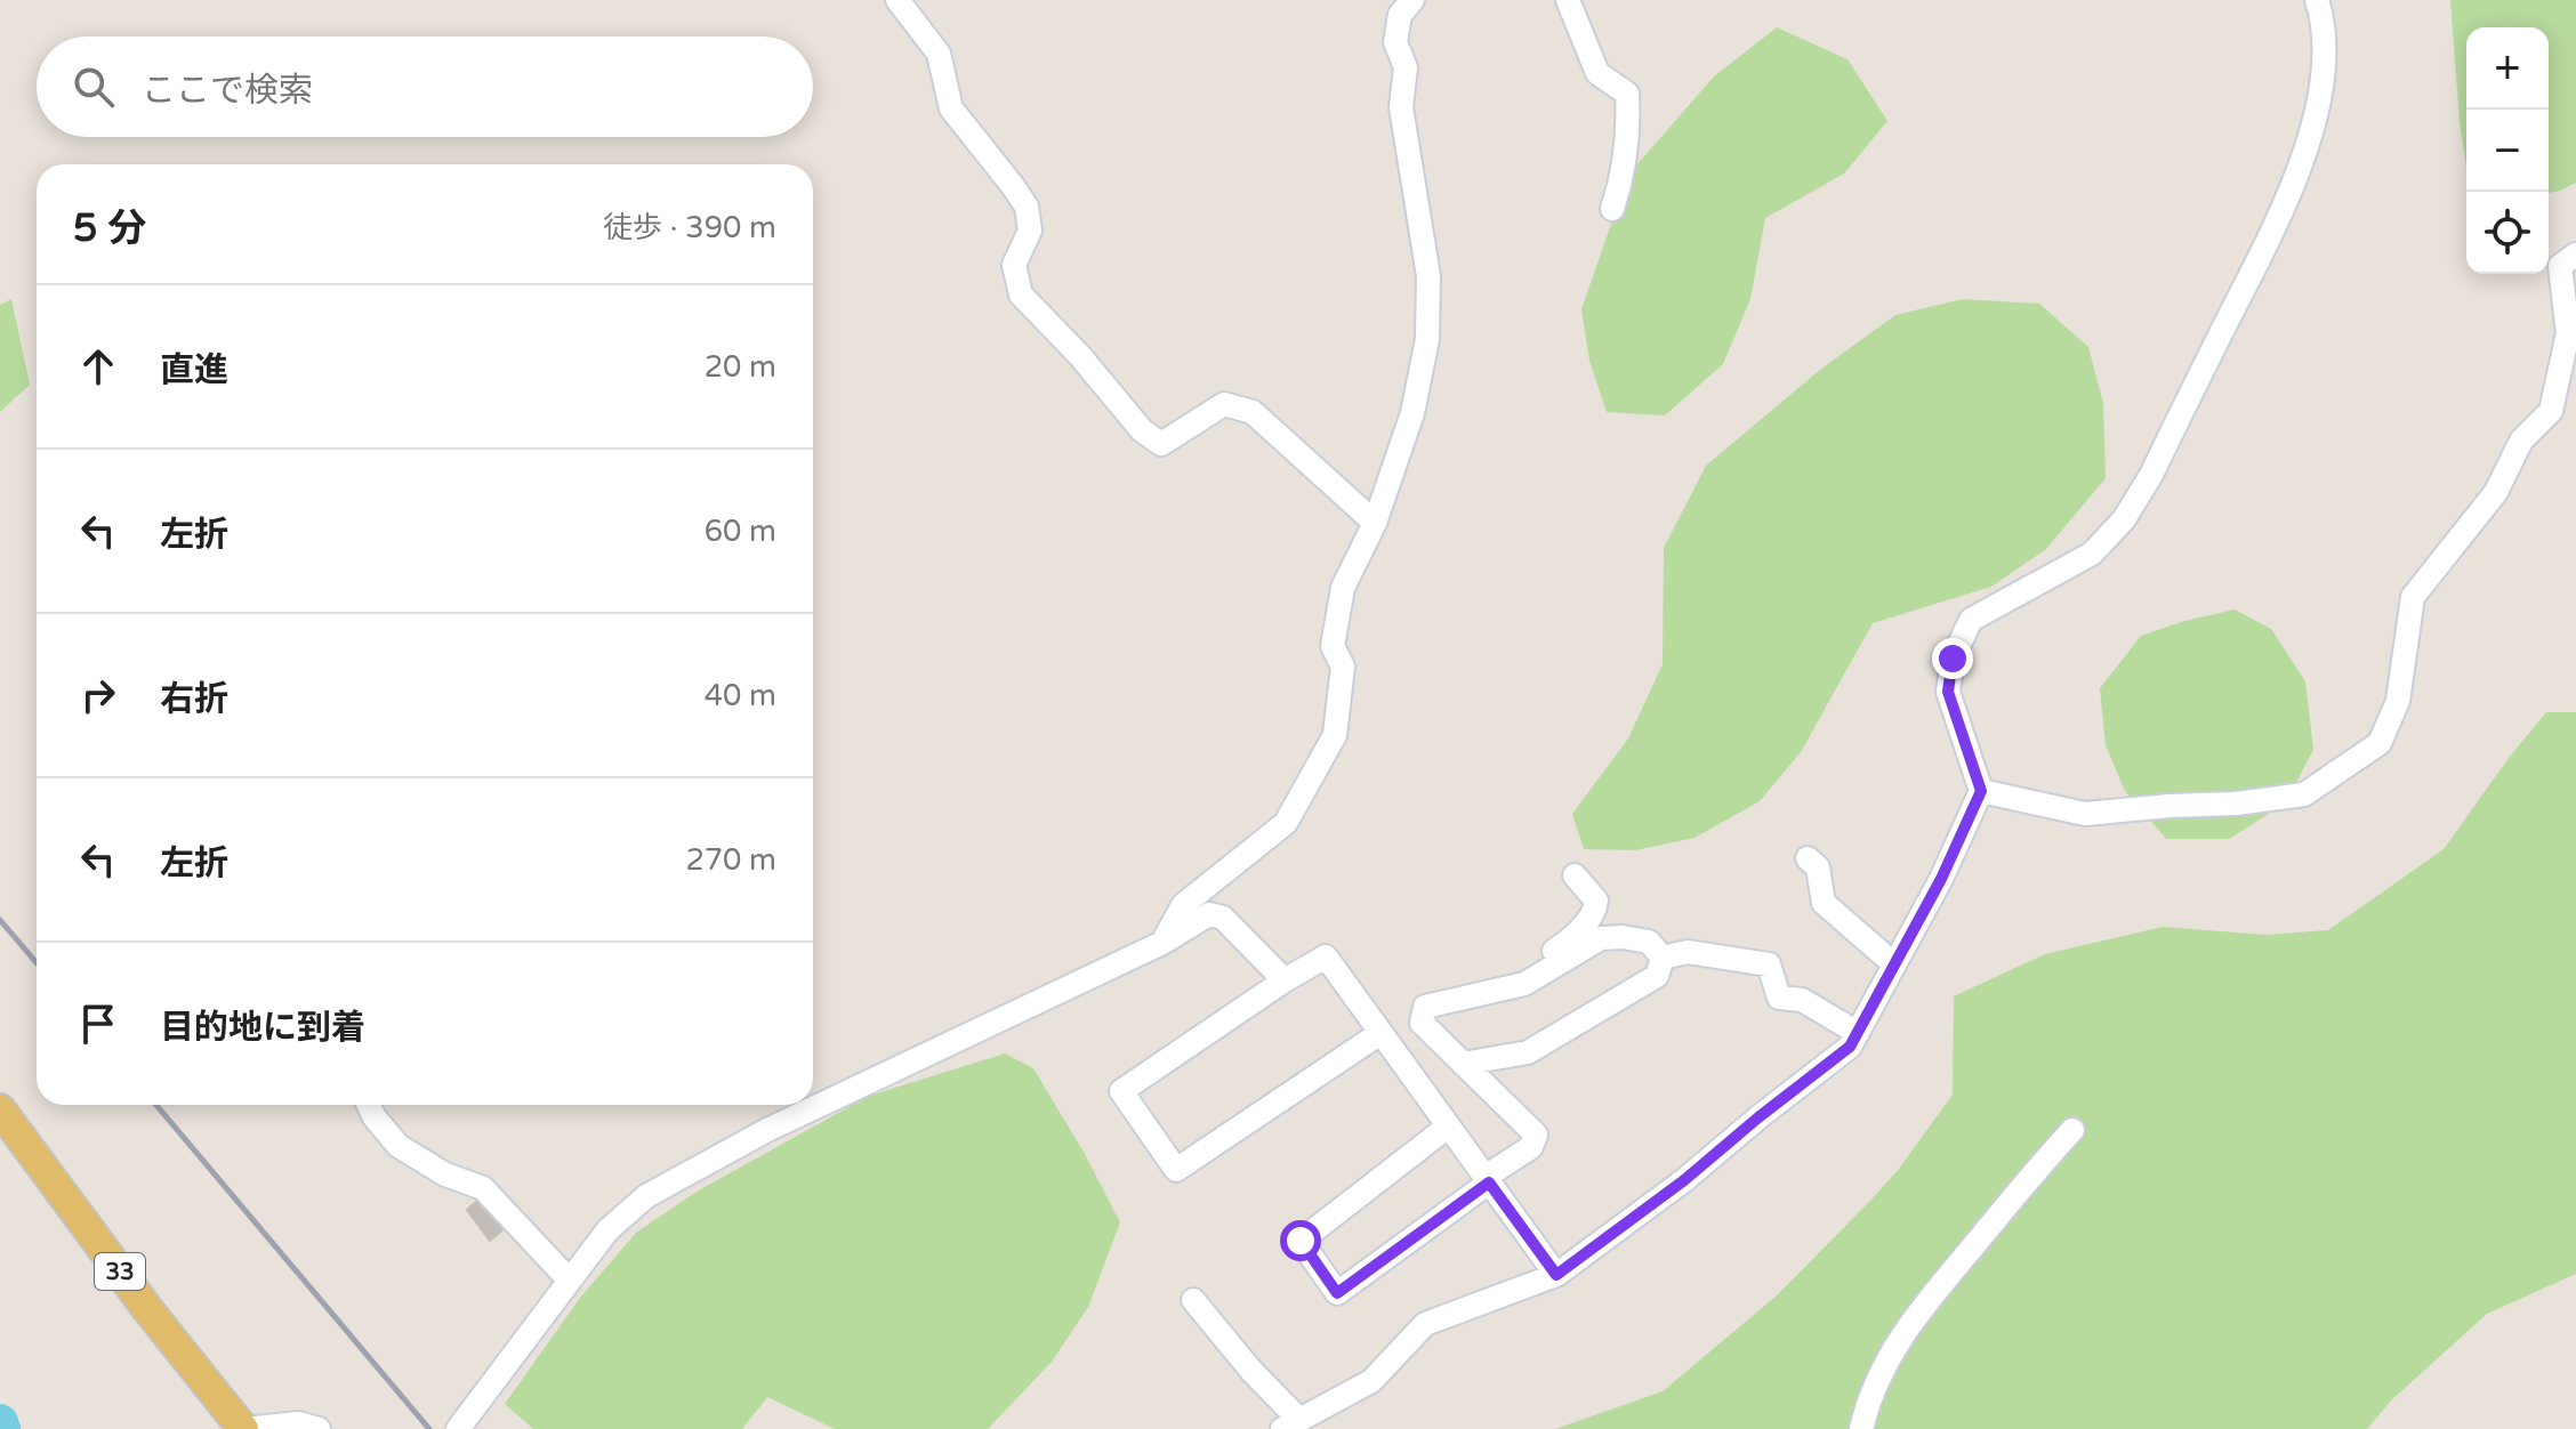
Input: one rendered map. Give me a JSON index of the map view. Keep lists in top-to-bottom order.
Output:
{
  "streets": {
    "main road": ["33"]
  },
  "page": {
    "map_buttons": ["+", "−"],
    "search": "ここで検索",
    "heading": ["5 分", "徒歩 · 390 m"],
    "list": [
      ["直進", "20 m"],
      ["左折", "60 m"],
      ["右折", "40 m"],
      ["左折", "270 m"],
      "目的地に到着"
    ]
  }
}
